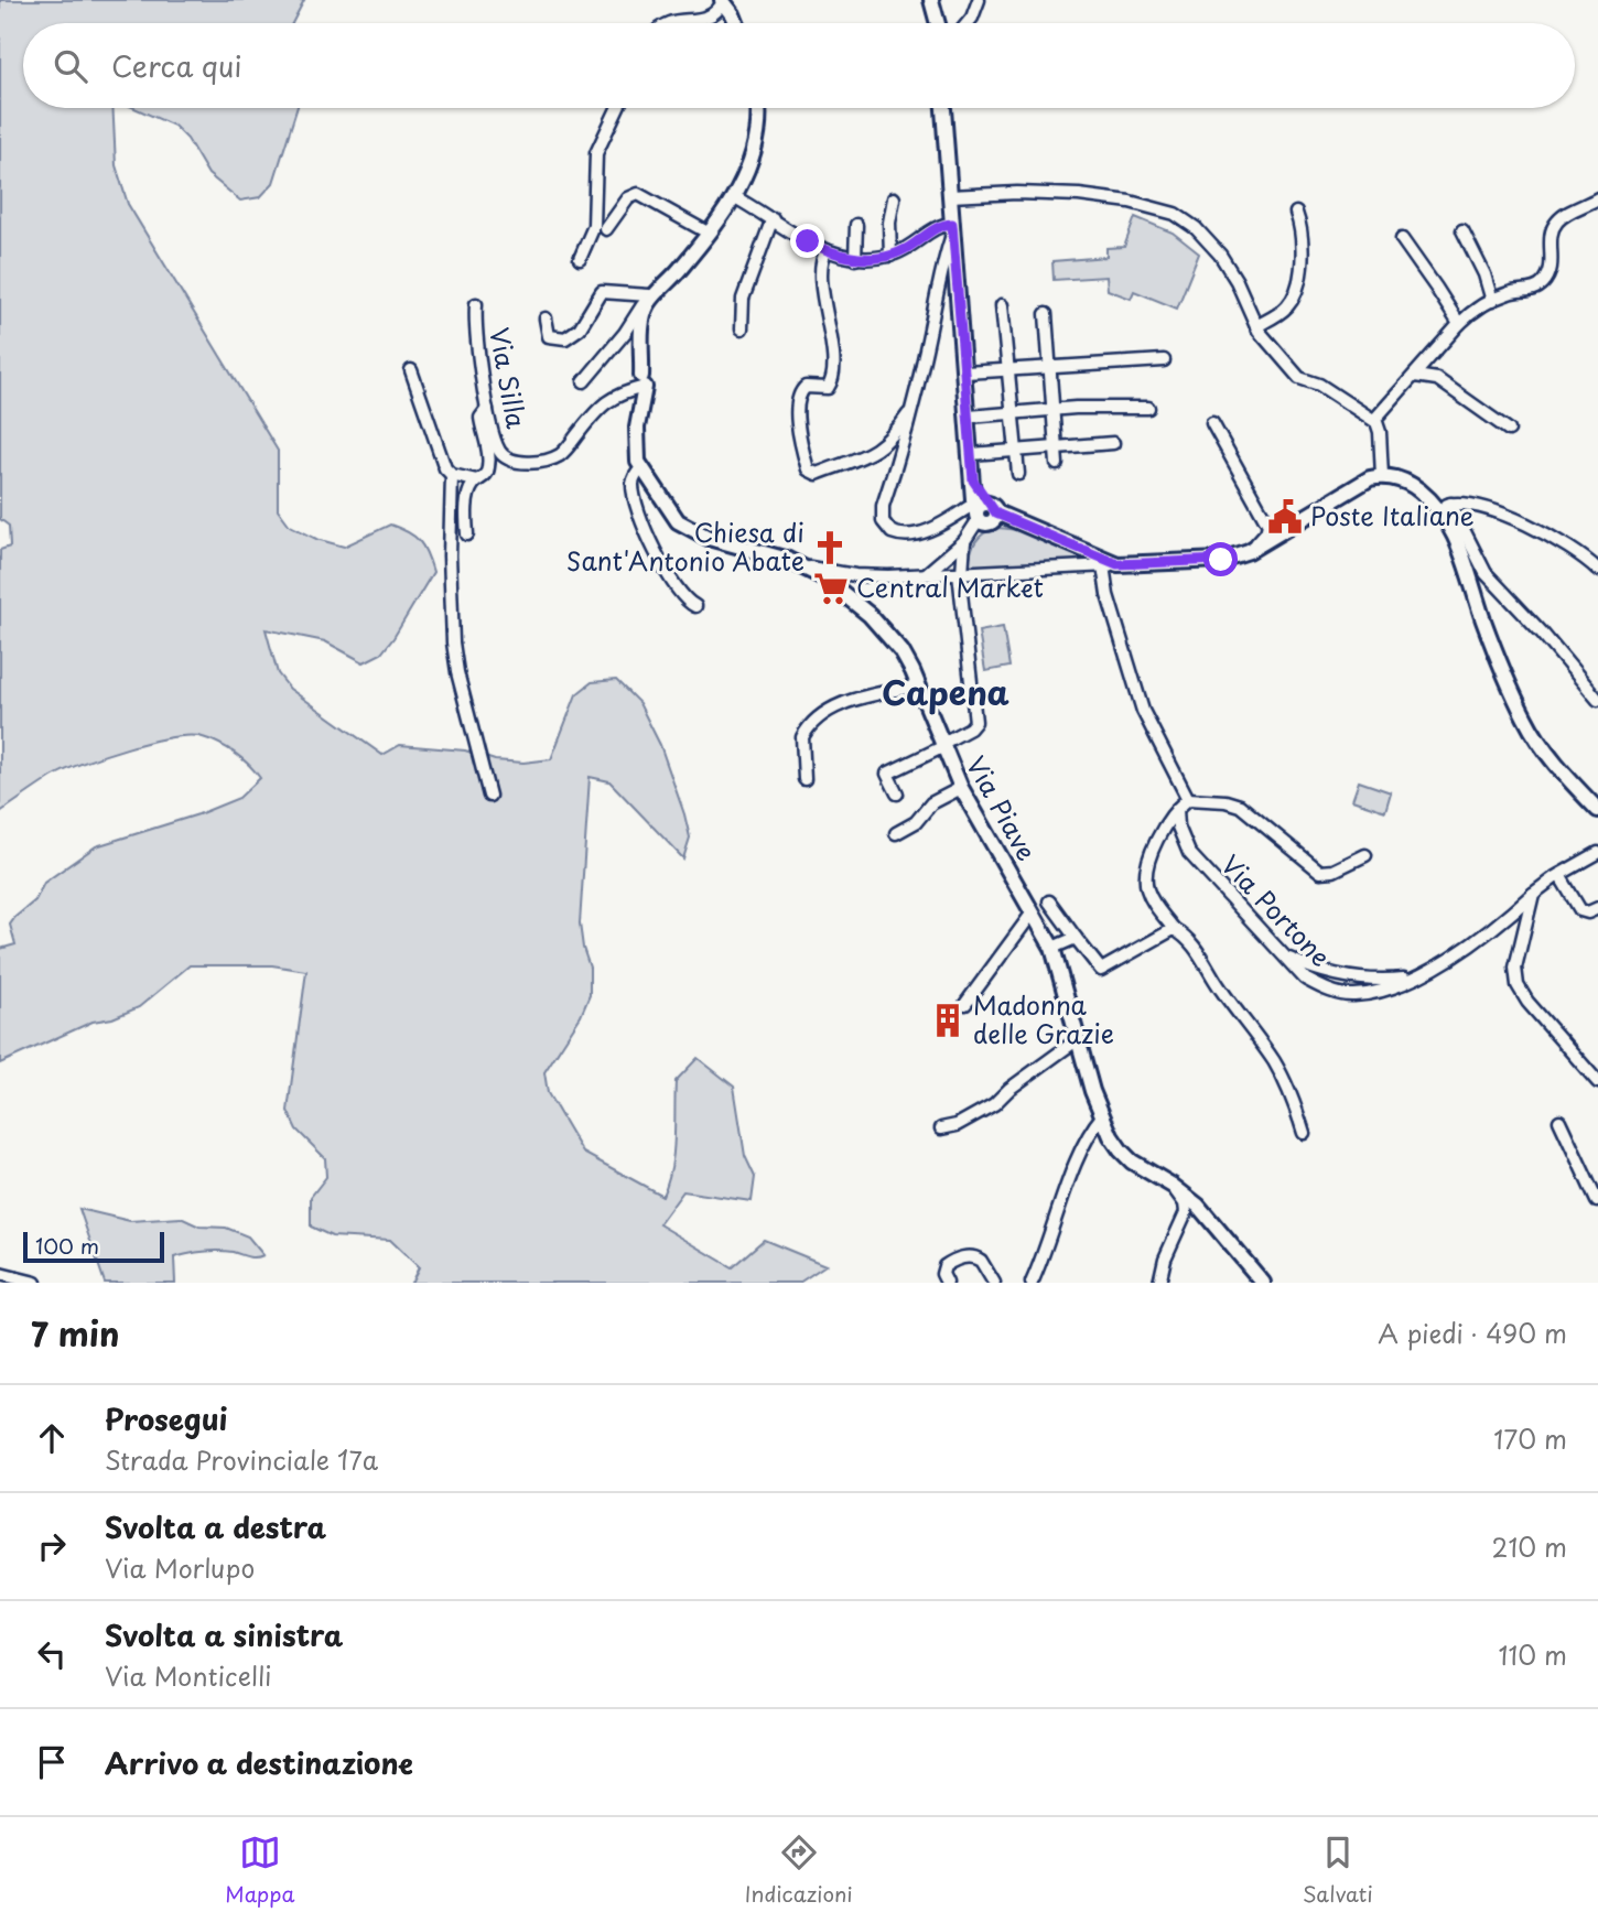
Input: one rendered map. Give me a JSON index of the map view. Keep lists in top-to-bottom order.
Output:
{
  "streets": {
    "main road": ["Via Piave"],
    "street": ["Via Silla", "Via Portone"]
  },
  "districts": ["Capena"],
  "places": {
    "public building": ["Poste Italiane"],
    "church": ["Chiesa di Sant'Antonio Abate"],
    "supermarket": ["Central Market"],
    "building": ["Madonna delle Grazie"]
  },
  "scale_bar": "100 m",
  "page": {
    "search": "Cerca qui",
    "scale": "100 m",
    "heading": ["7 min", "A piedi · 490 m"],
    "list": [
      ["Prosegui", "Strada Provinciale 17a", "170 m"],
      ["Svolta a destra", "Via Morlupo", "210 m"],
      ["Svolta a sinistra", "Via Monticelli", "110 m"],
      "Arrivo a destinazione"
    ],
    "nav": ["Mappa", "Indicazioni", "Salvati"]
  }
}
